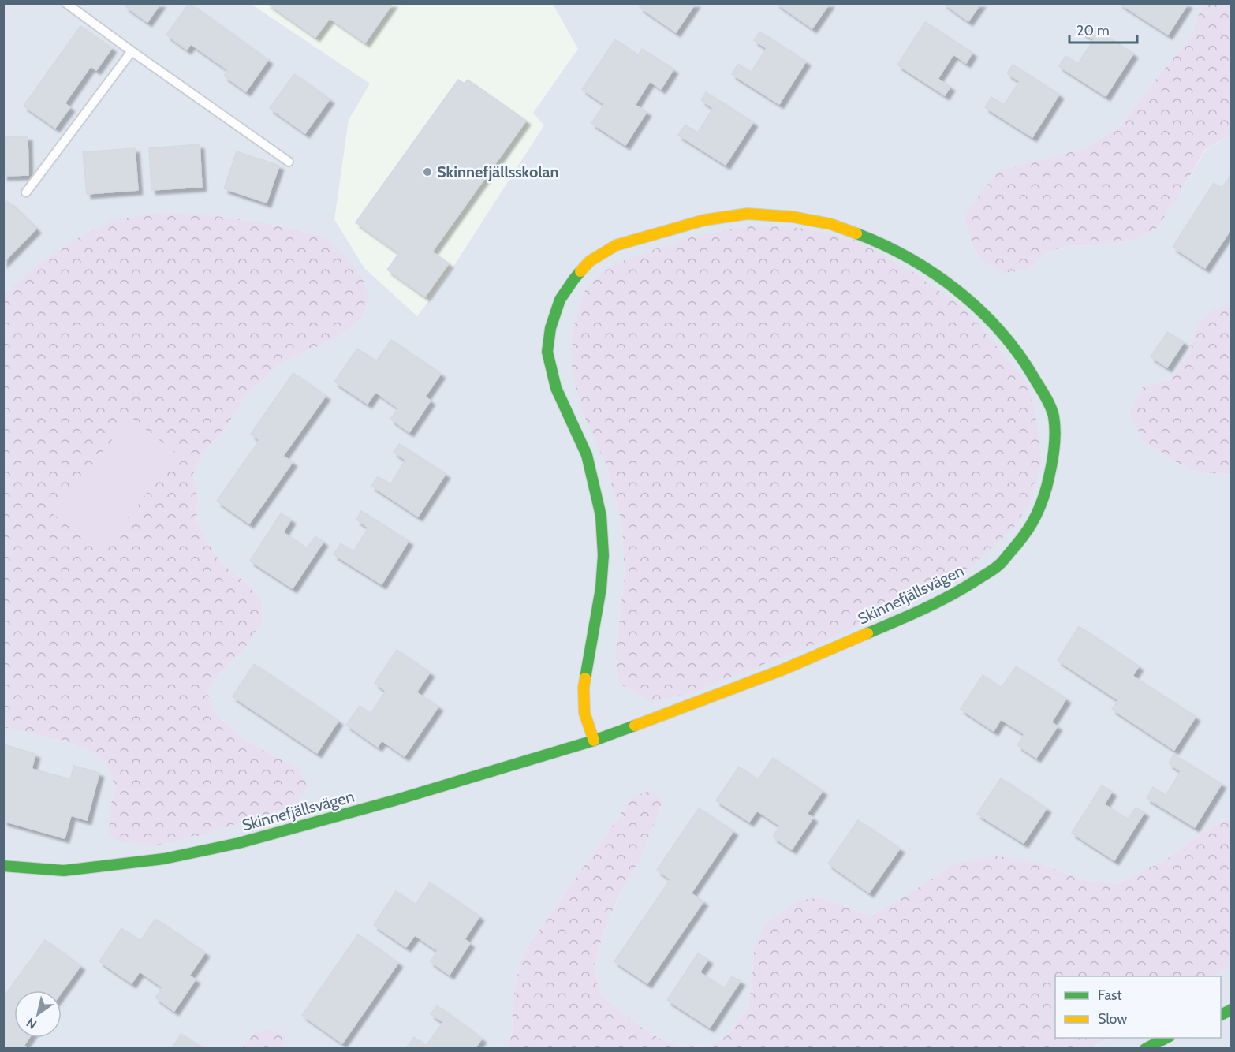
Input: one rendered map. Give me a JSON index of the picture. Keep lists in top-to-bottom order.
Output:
{
  "streets": {
    "street": ["Skinnefjällsvägen"]
  },
  "places": ["Skinnefjällsskolan"],
  "legend": ["Fast", "Slow"],
  "scale_bar": "20 m",
  "north": "bottom left"
}
